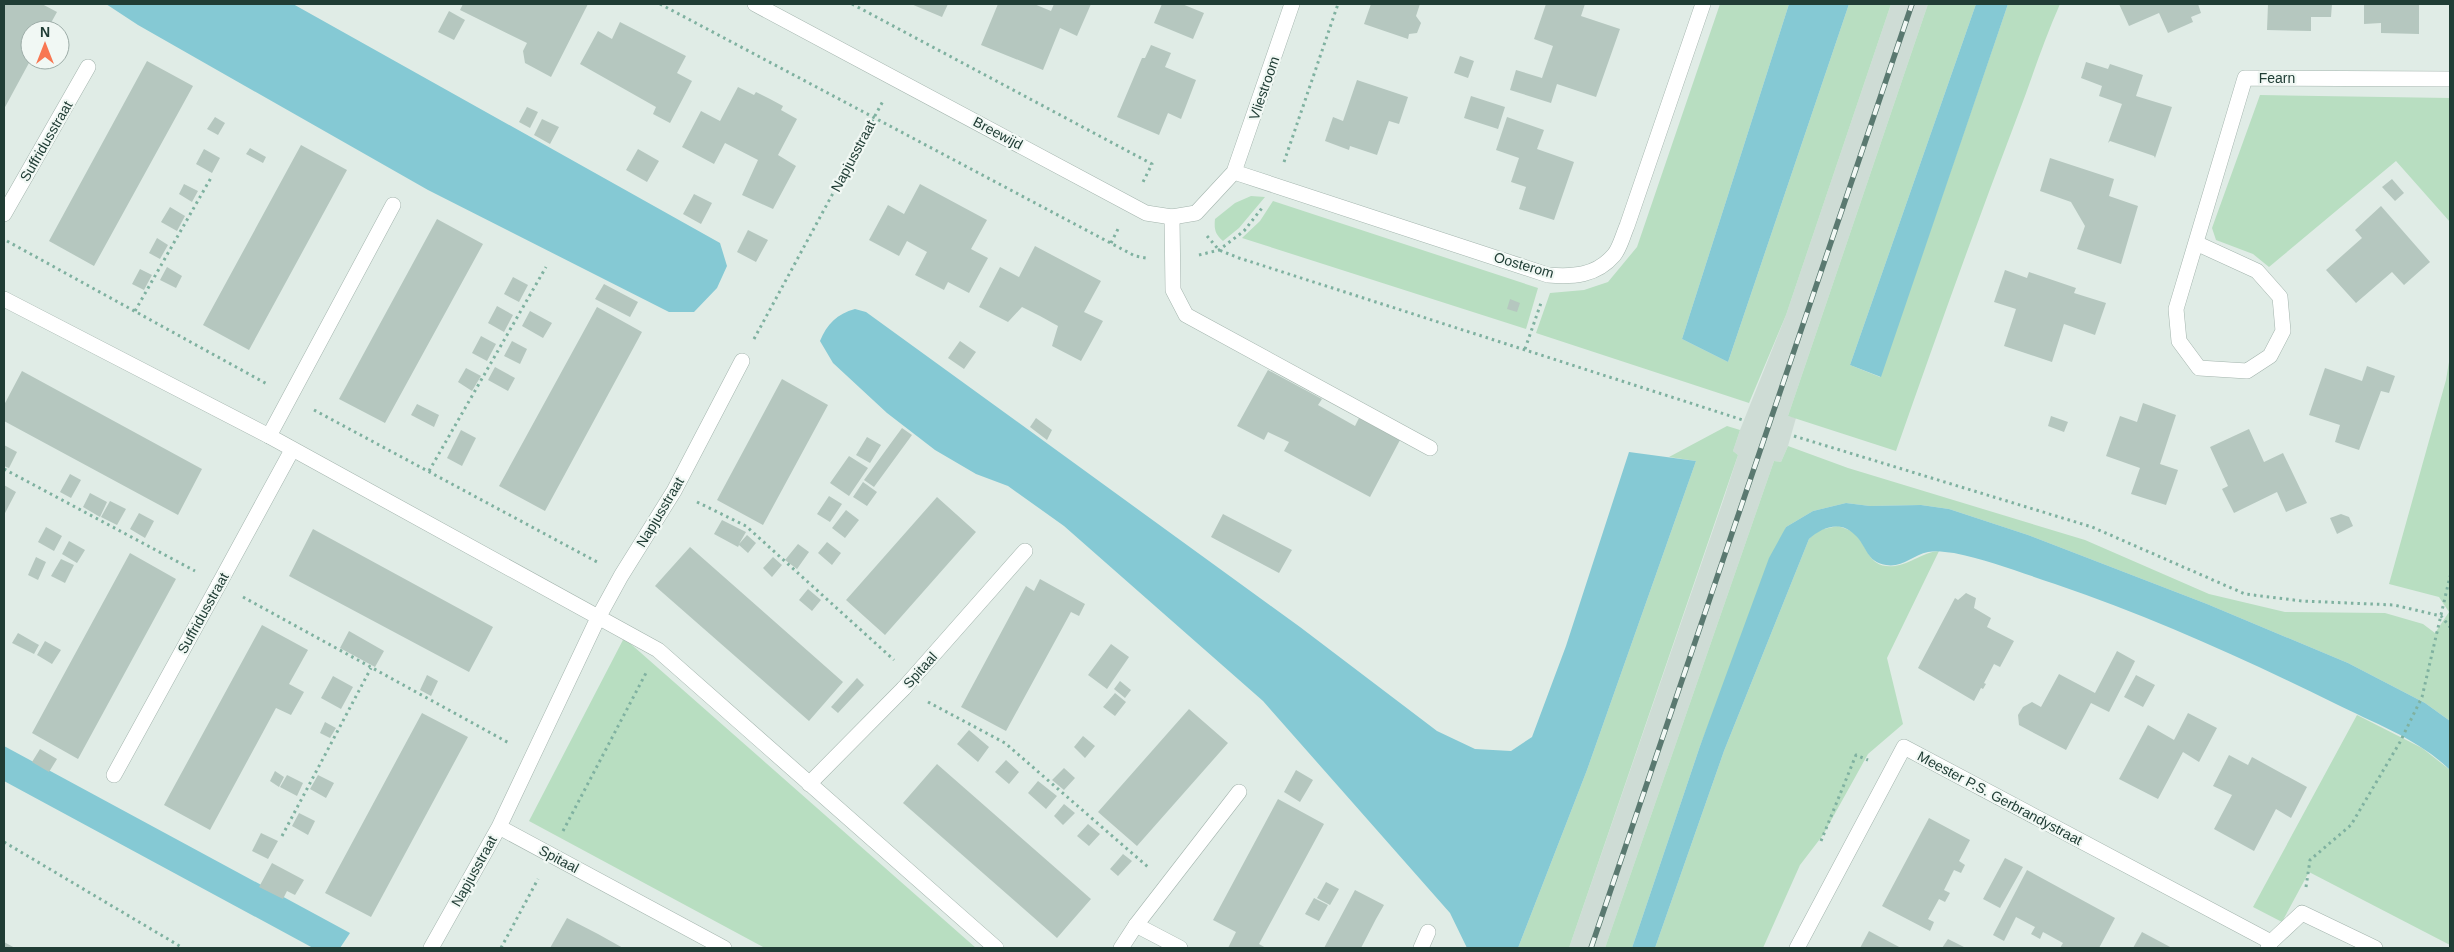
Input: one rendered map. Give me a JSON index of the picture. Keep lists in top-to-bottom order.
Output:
{
  "streets": {
    "street": [
      "Fearn",
      "Vliestroom",
      "Breewijd",
      "Suffridusstraat",
      "Napjusstraat",
      "Oosterom",
      "Spitaal",
      "Meester P.S. Gerbrandystraat"
    ]
  },
  "crossings": [
    ["Vliestroom", "Breewijd"],
    ["Vliestroom", "Oosterom"],
    ["Breewijd", "Napjusstraat"],
    ["Breewijd", "Oosterom"],
    ["Napjusstraat", "Spitaal"]
  ],
  "north": "top"
}
